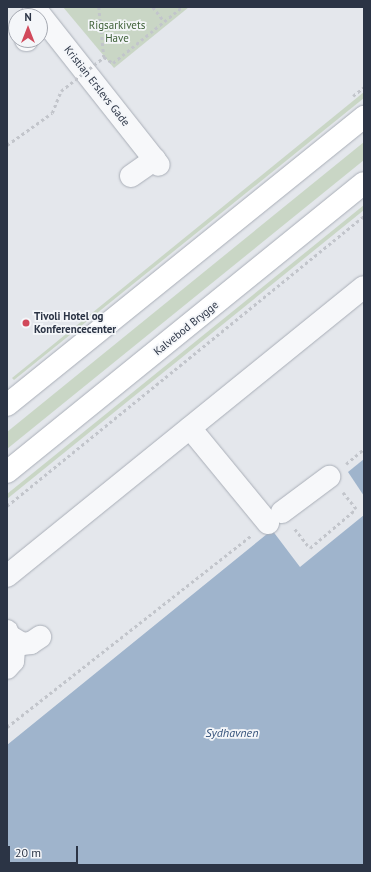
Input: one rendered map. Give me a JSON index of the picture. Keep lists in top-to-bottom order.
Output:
{
  "streets": {
    "main road": ["Kalvebod Brygge"],
    "street": ["Kristian Erslevs Gade"]
  },
  "water": ["Sydhavnen"],
  "parks": ["Rigsarkivets Have"],
  "places": ["Tivoli Hotel og Konferencecenter"],
  "scale_bar": "20 m",
  "north": "top"
}
